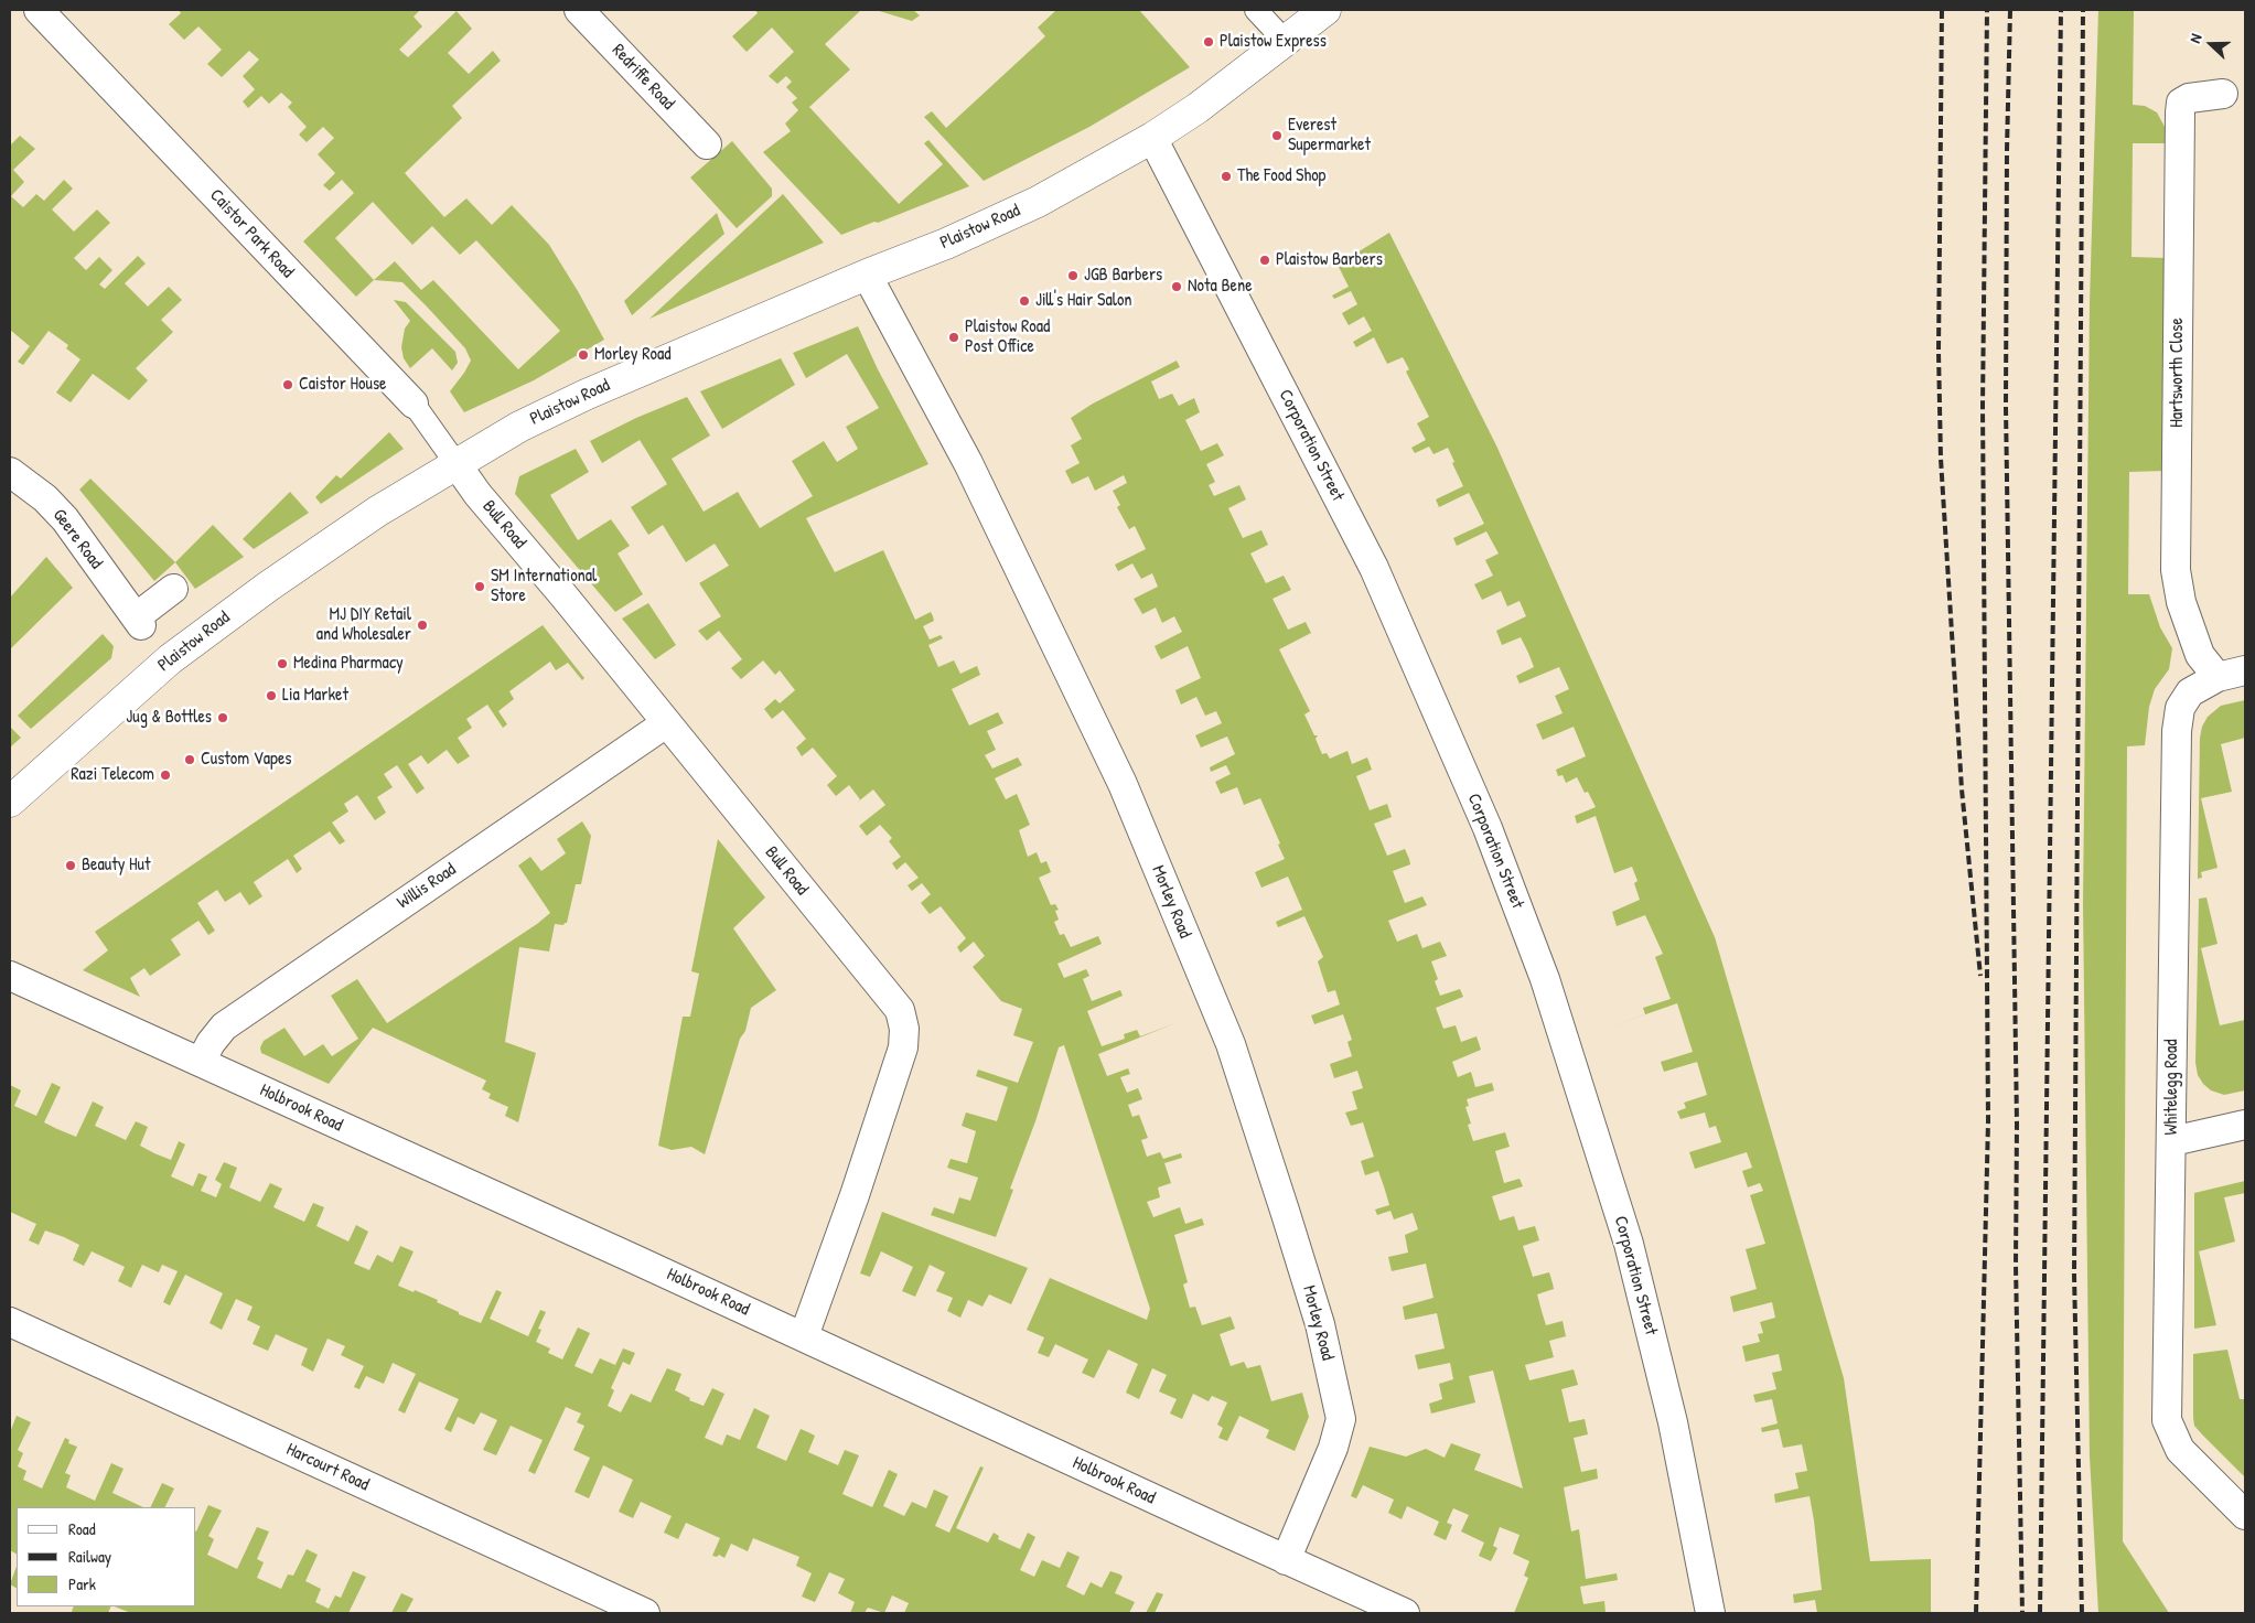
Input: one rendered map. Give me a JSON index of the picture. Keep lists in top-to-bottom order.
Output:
{
  "streets": {
    "main road": ["Plaistow Road"],
    "street": [
      "Redriffe Road",
      "Caistor Park Road",
      "Hartsworth Close",
      "Corporation Street",
      "Bull Road",
      "Geere Road",
      "Willis Road",
      "Morley Road",
      "Whitelegg Road",
      "Holbrook Road",
      "Harcourt Road"
    ]
  },
  "crossings": [
    ["Plaistow Road", "Caistor Park Road"],
    ["Plaistow Road", "Corporation Street"],
    ["Plaistow Road", "Bull Road"],
    ["Plaistow Road", "Morley Road"],
    ["Caistor Park Road", "Bull Road"],
    ["Hartsworth Close", "Whitelegg Road"],
    ["Bull Road", "Willis Road"],
    ["Bull Road", "Holbrook Road"],
    ["Willis Road", "Holbrook Road"],
    ["Morley Road", "Holbrook Road"]
  ],
  "places": [
    "Plaistow Express",
    "Everest Supermarket",
    "The Food Shop",
    "Plaistow Barbers",
    "JGB Barbers",
    "Nota Bene",
    "Jill's Hair Salon",
    "Plaistow Road Post Office",
    "Morley Road",
    "Caistor House",
    "SM International Store",
    "MJ DIY Retail and Wholesaler",
    "Medina Pharmacy",
    "Lia Market",
    "Jug & Bottles",
    "Custom Vapes",
    "Razi Telecom",
    "Beauty Hut"
  ],
  "legend": ["Road", "Railway", "Park"],
  "north": "left"
}
